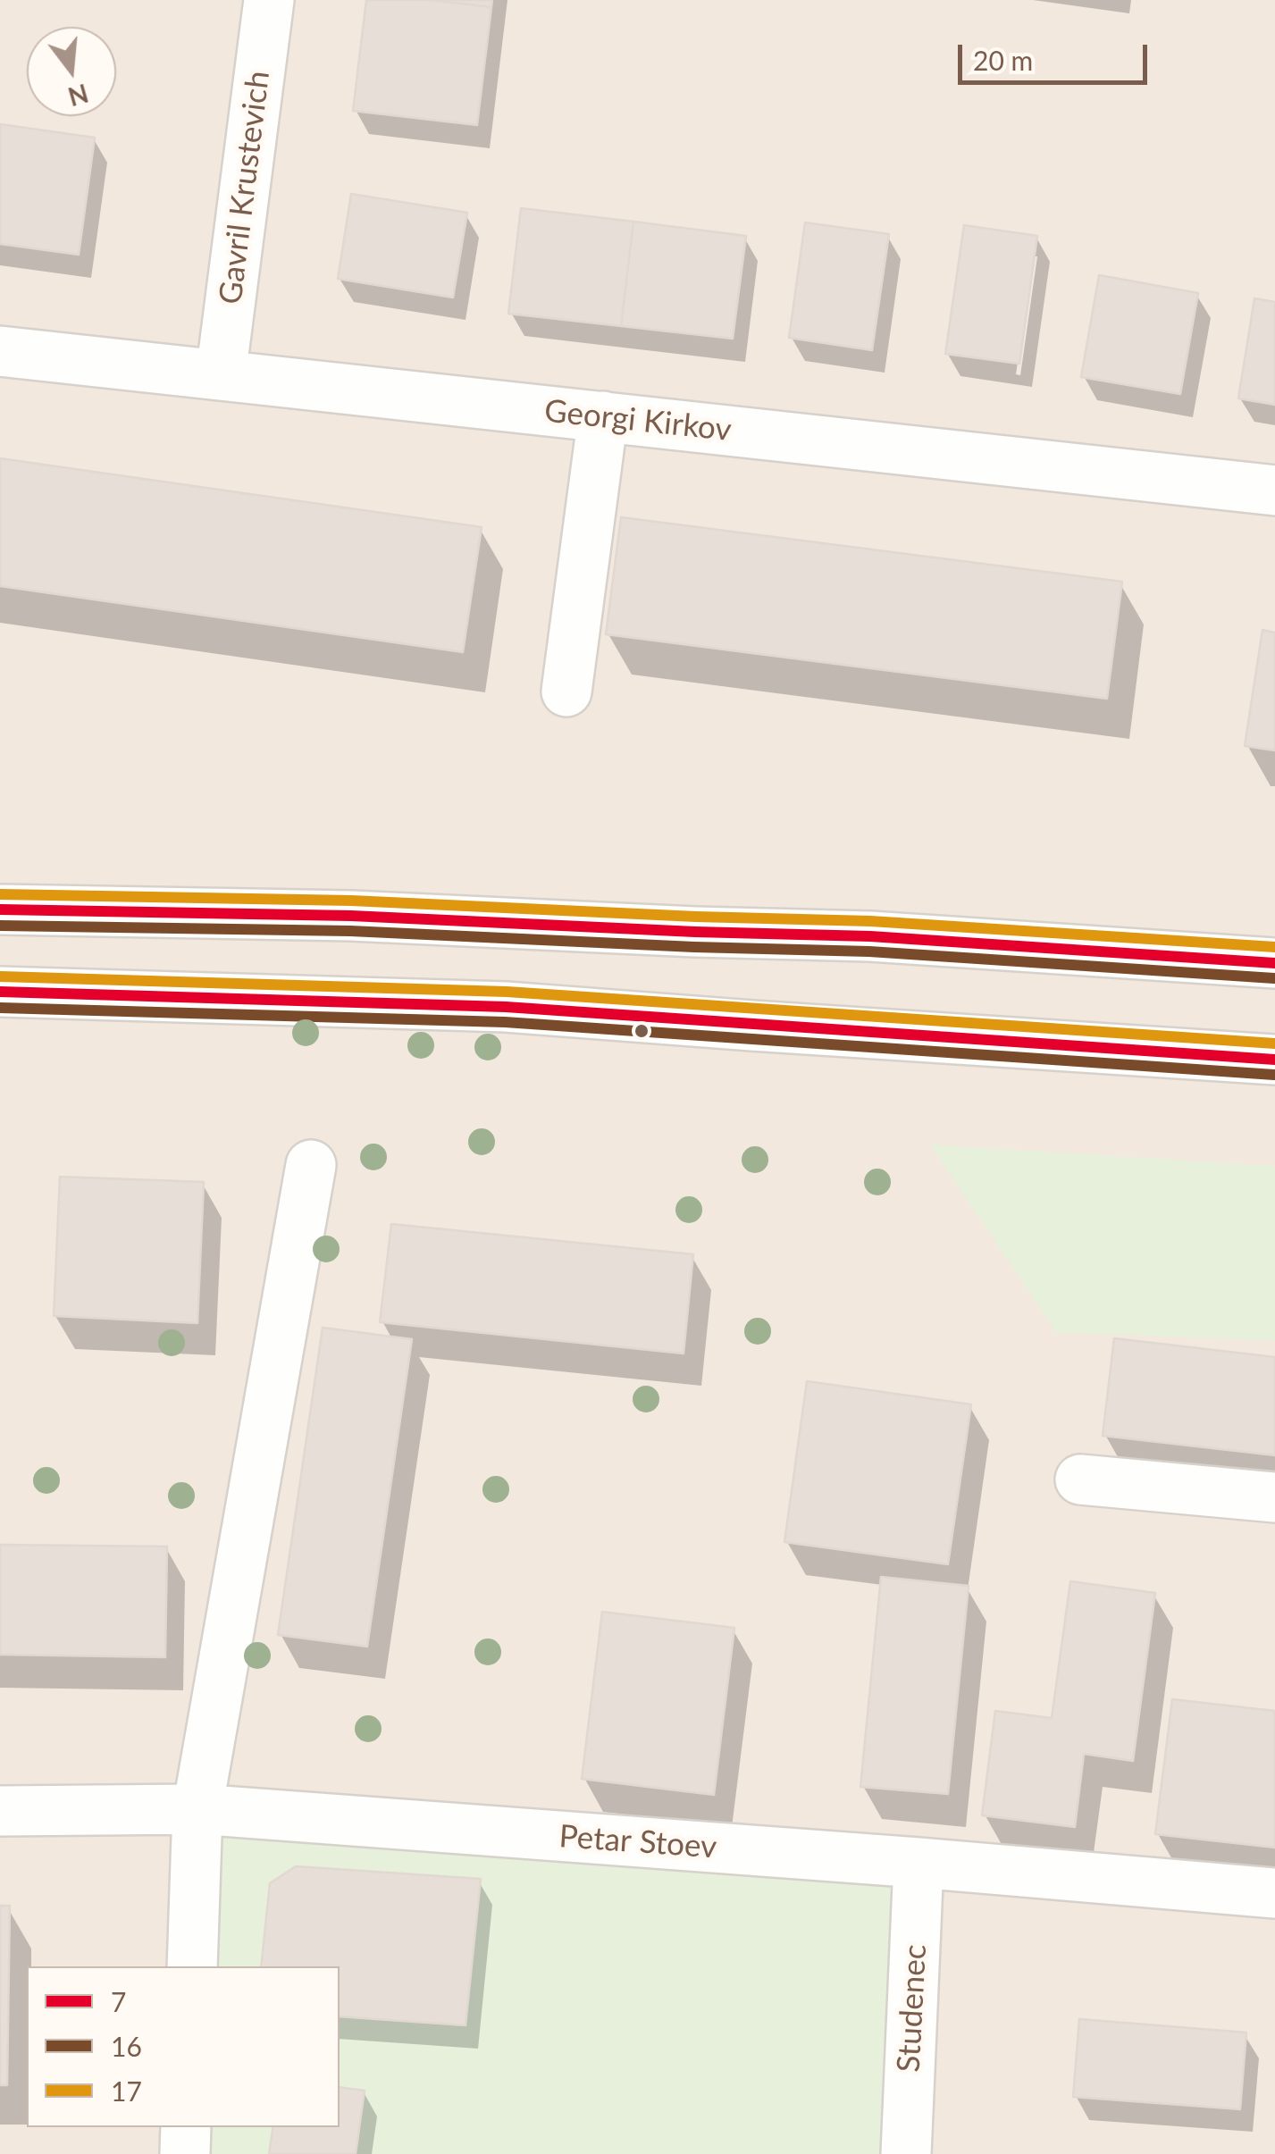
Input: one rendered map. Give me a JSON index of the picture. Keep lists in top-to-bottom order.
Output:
{
  "streets": {
    "street": [
      "Gavril Krustevich",
      "Georgi Kirkov",
      "Petar Stoev",
      "Studenec"
    ]
  },
  "crossings": [
    ["Gavril Krustevich", "Georgi Kirkov"],
    ["Petar Stoev", "Studenec"]
  ],
  "lines": ["transit line 17", "transit line 7", "transit line 16"],
  "legend": ["7", "16", "17"],
  "scale_bar": "20 m",
  "north": "bottom"
}
